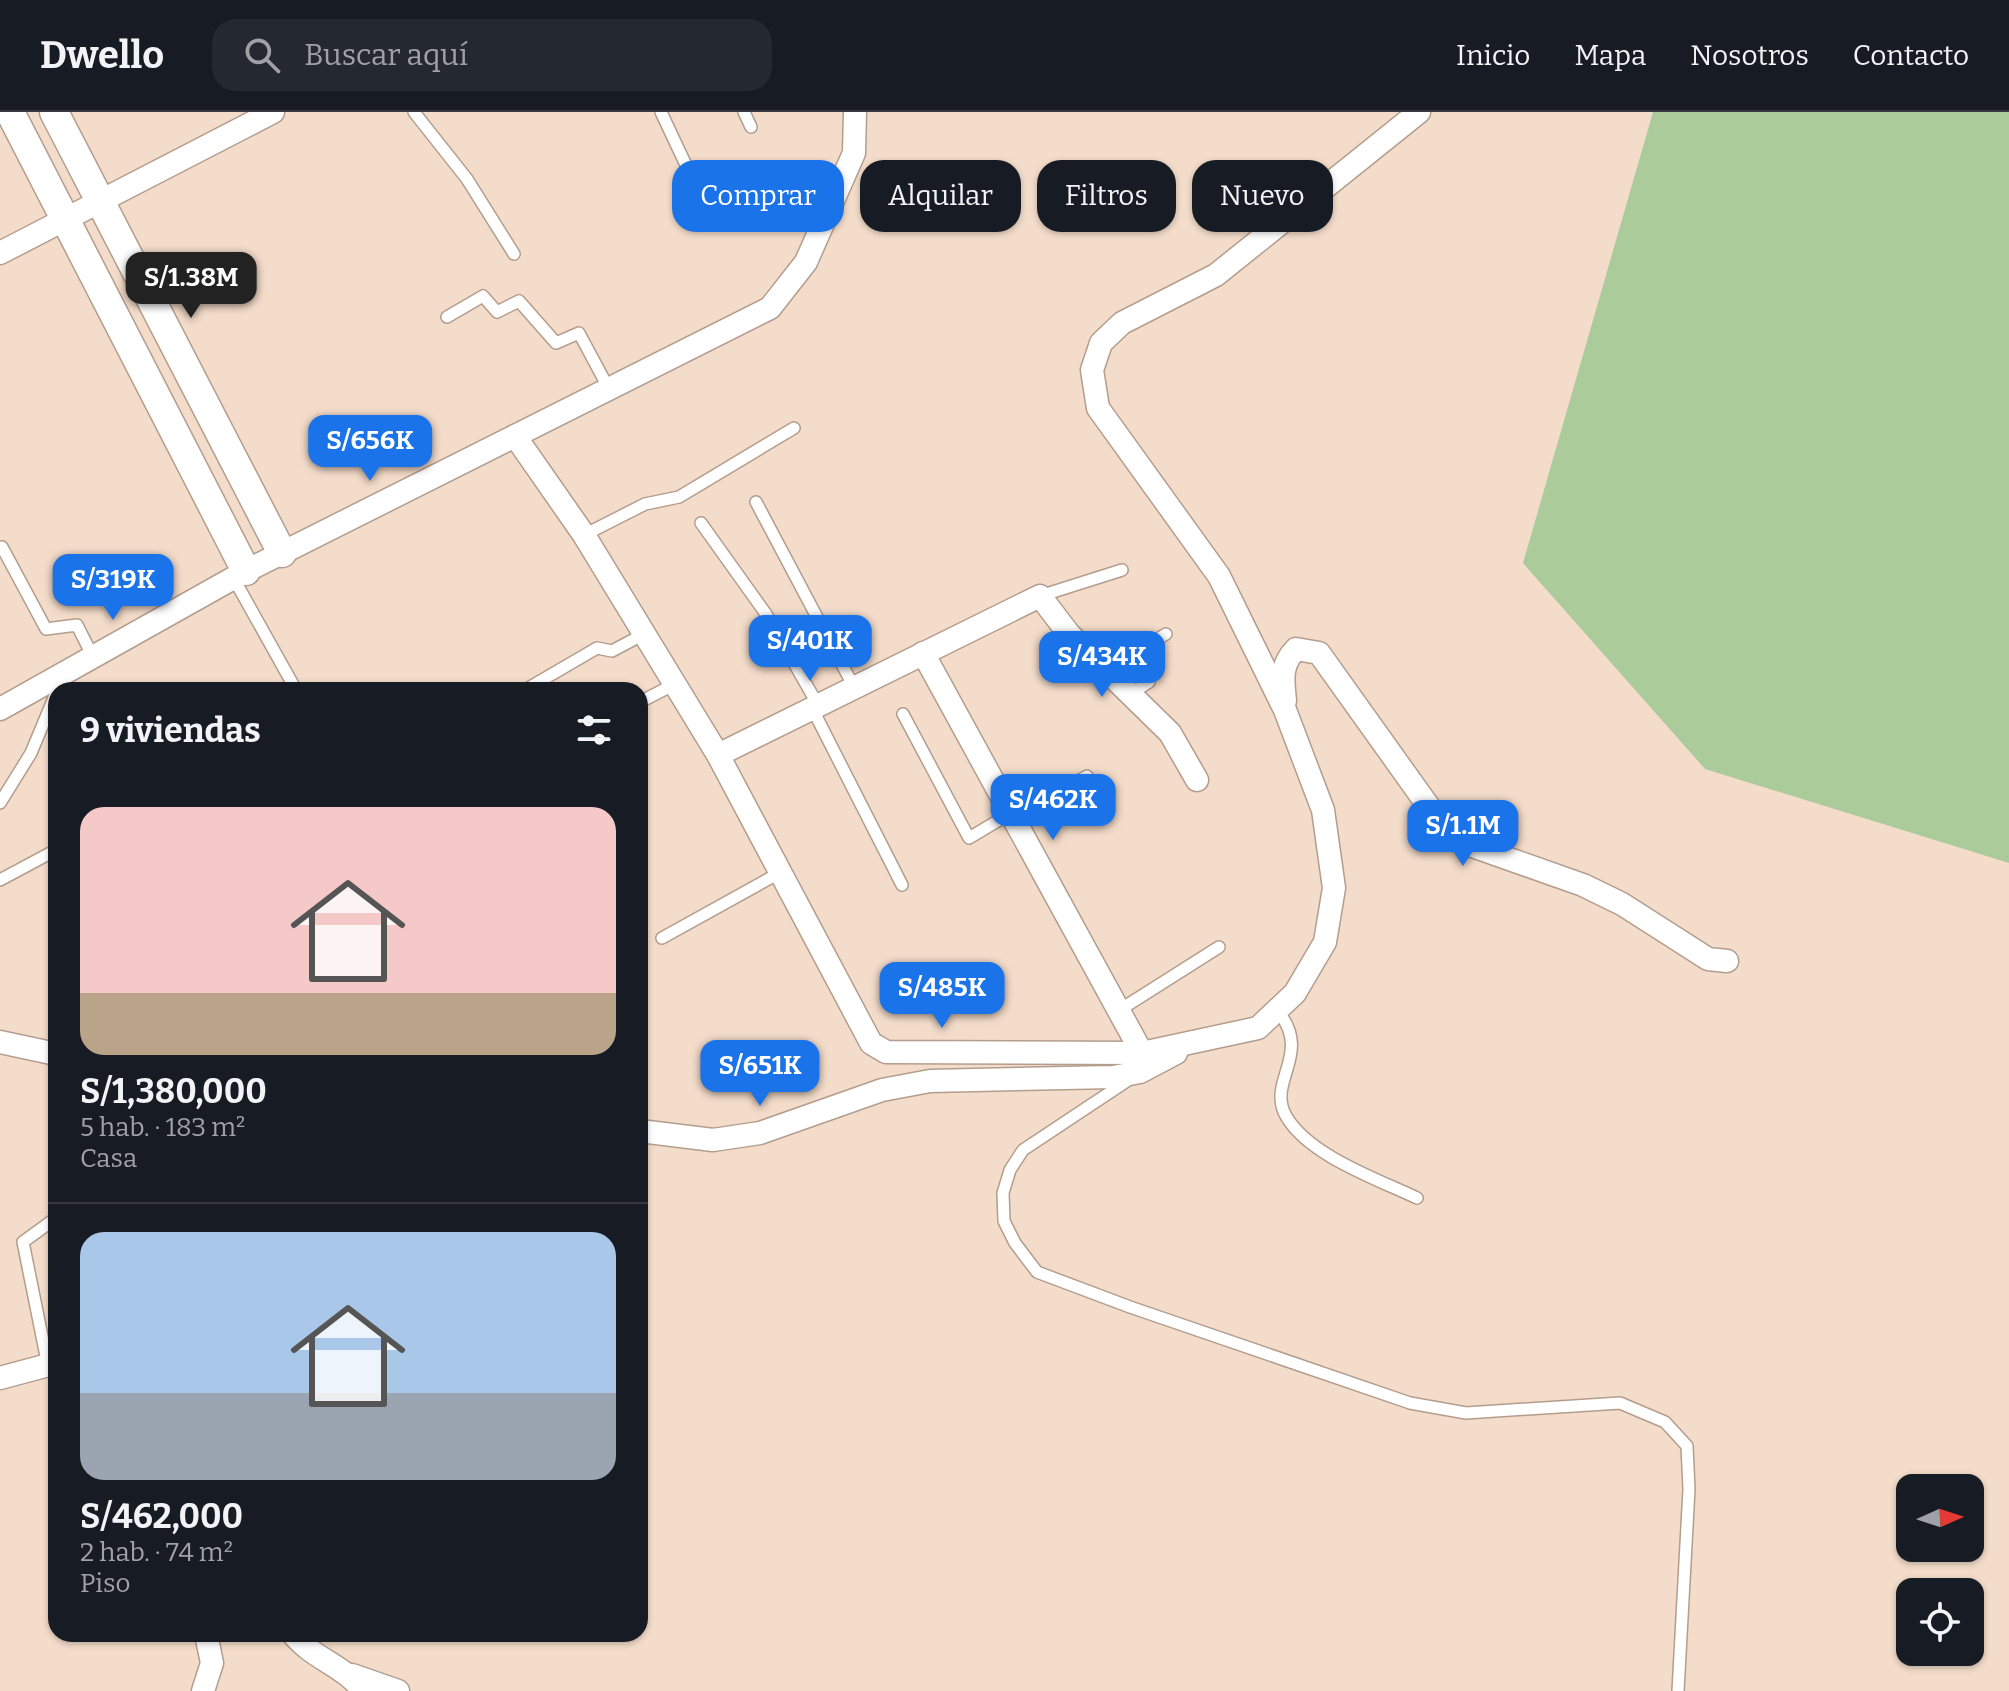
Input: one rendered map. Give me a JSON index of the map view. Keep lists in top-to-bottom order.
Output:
{
  "north": "right",
  "page": {
    "header": "Dwello",
    "search": "Buscar aquí",
    "nav": [
      "Inicio",
      "Mapa",
      "Nosotros",
      "Contacto"
    ],
    "chip": [
      "Comprar",
      "Alquilar",
      "Filtros",
      "Nuevo"
    ],
    "price": [
      "S/1.38M",
      "S/656K",
      "S/319K",
      "S/401K",
      "S/434K",
      "S/462K",
      "S/1.1M",
      "S/485K",
      "S/651K"
    ],
    "heading": "9 viviendas",
    "list": [
      {
        "name": "S/1,380,000",
        "note": "5 hab. · 183 m² · Casa"
      },
      {
        "name": "S/462,000",
        "note": "2 hab. · 74 m² · Piso"
      }
    ]
  }
}
